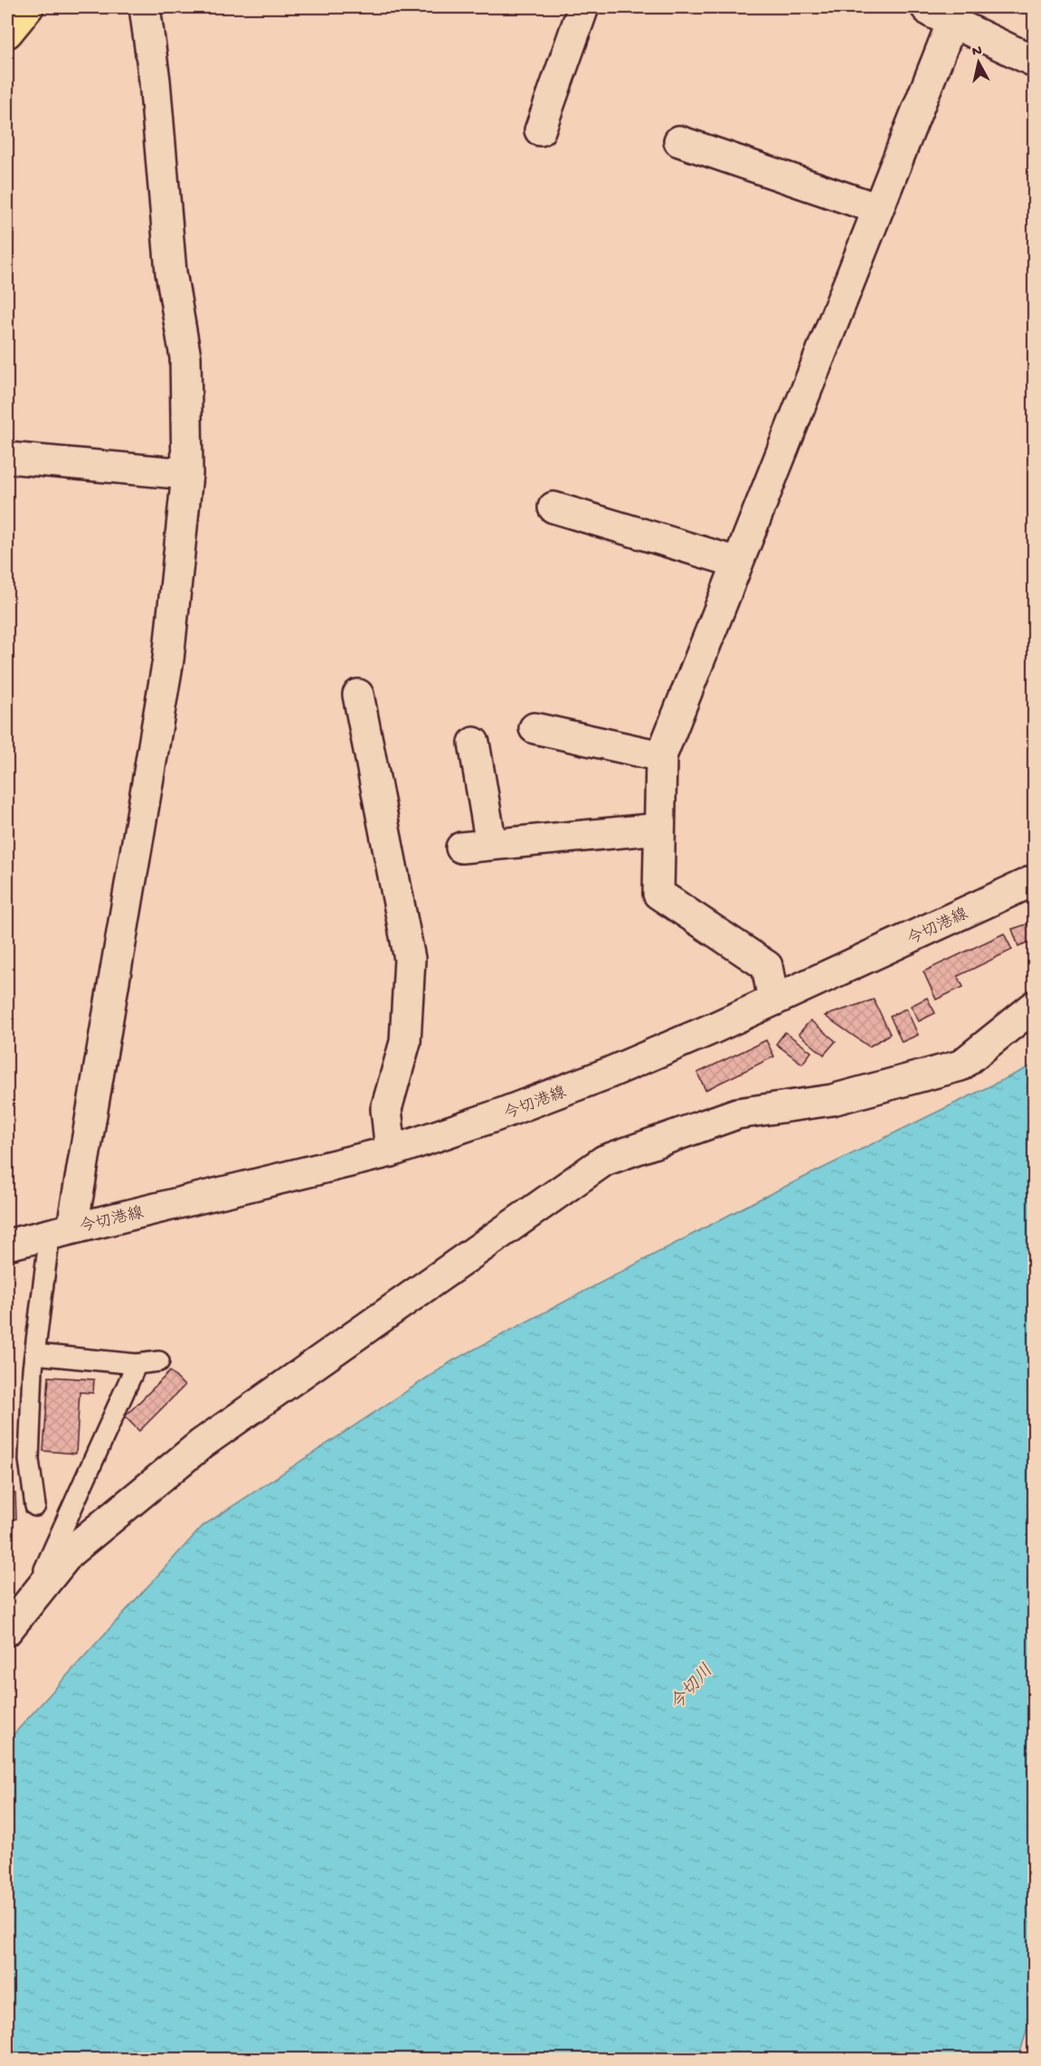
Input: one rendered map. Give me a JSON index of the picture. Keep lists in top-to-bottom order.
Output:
{
  "streets": {
    "street": ["今切港線"]
  },
  "water": ["今切川"],
  "north": "top"
}
